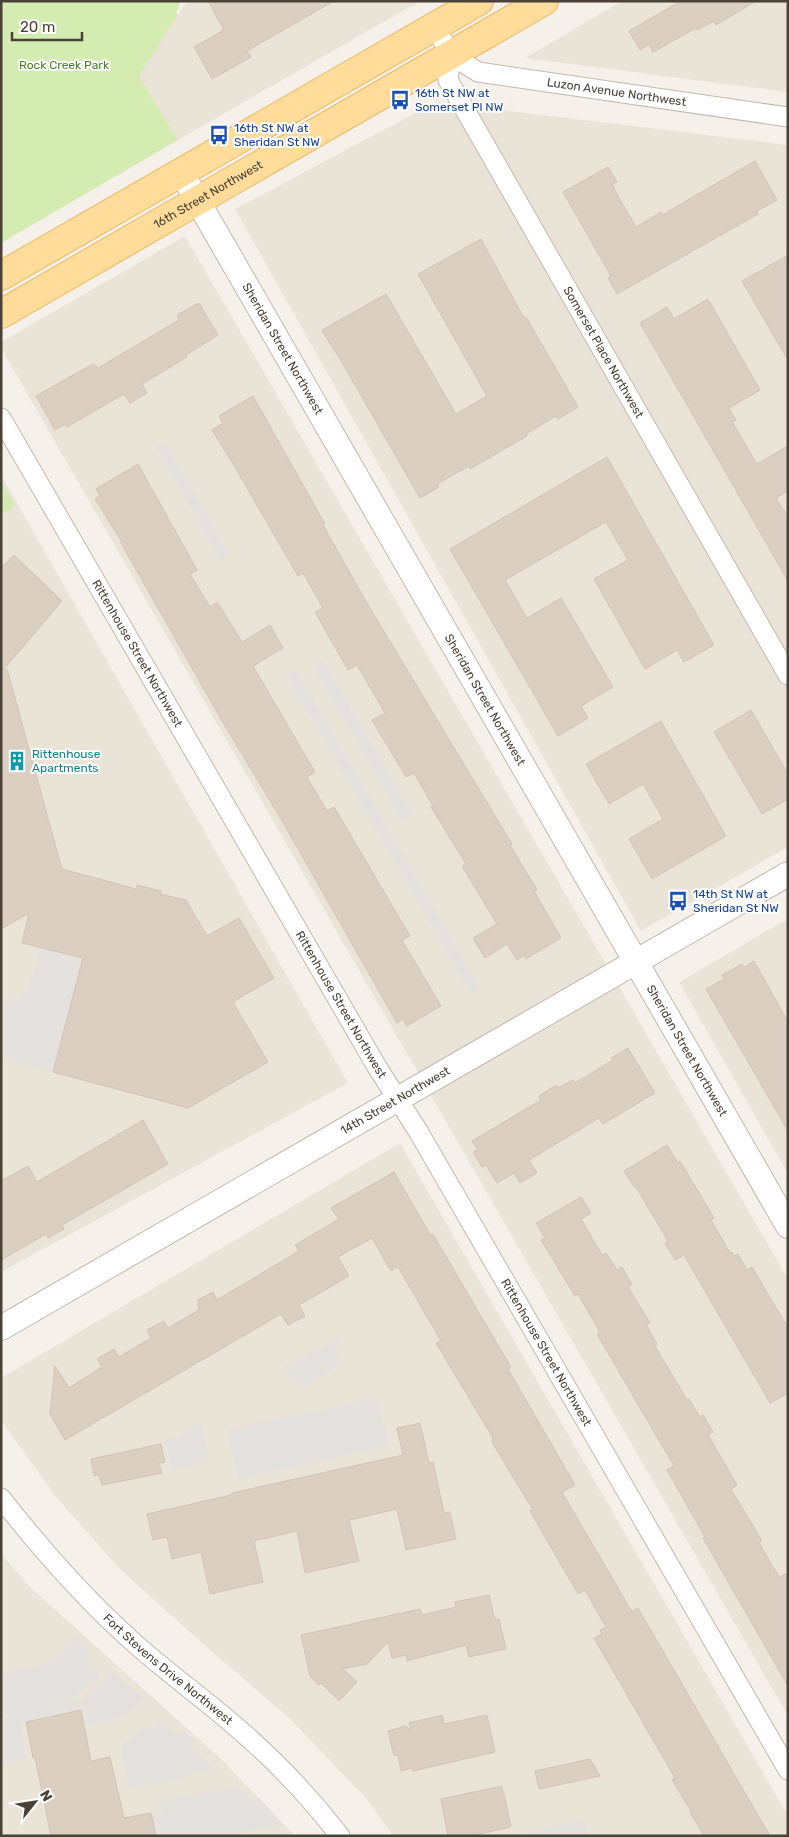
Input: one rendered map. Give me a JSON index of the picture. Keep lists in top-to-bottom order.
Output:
{
  "streets": {
    "main road": ["16th Street Northwest"],
    "street": [
      "Luzon Avenue Northwest",
      "Sheridan Street Northwest",
      "Somerset Place Northwest",
      "Rittenhouse Street Northwest",
      "14th Street Northwest",
      "Fort Stevens Drive Northwest"
    ]
  },
  "crossings": [
    ["Luzon Avenue Northwest", "16th Street Northwest"],
    ["Luzon Avenue Northwest", "Somerset Place Northwest"],
    ["16th Street Northwest", "Sheridan Street Northwest"],
    ["16th Street Northwest", "Somerset Place Northwest"],
    ["Sheridan Street Northwest", "14th Street Northwest"],
    ["Rittenhouse Street Northwest", "14th Street Northwest"]
  ],
  "parks": ["Rock Creek Park"],
  "places": {
    "bus stop": ["16th St NW at Somerset Pl NW", "16th St NW at Sheridan St NW", "14th St NW at Sheridan St NW"],
    "building": ["Rittenhouse Apartments"]
  },
  "scale_bar": "20 m",
  "north": "top right"
}
